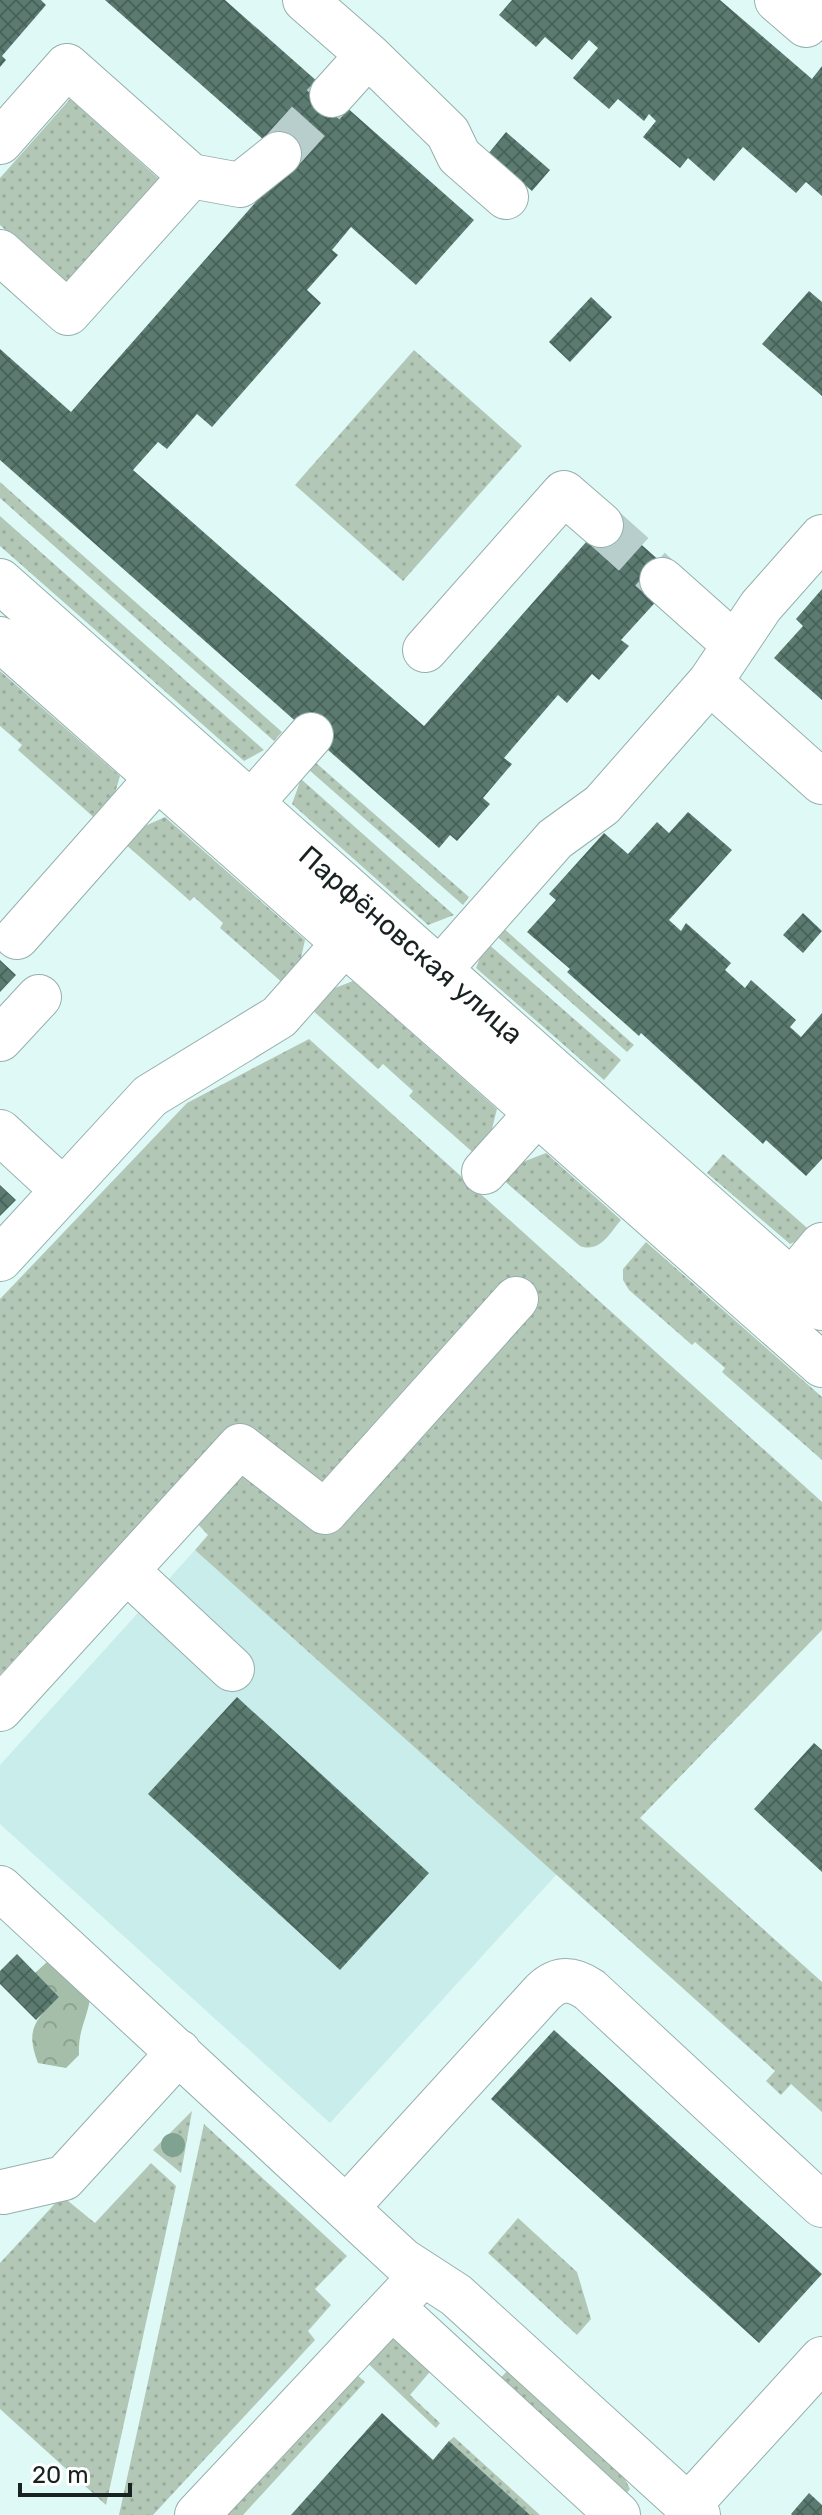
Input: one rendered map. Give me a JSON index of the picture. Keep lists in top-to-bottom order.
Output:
{
  "streets": {
    "street": ["Парфёновская улица"]
  },
  "scale_bar": "20 m"
}
